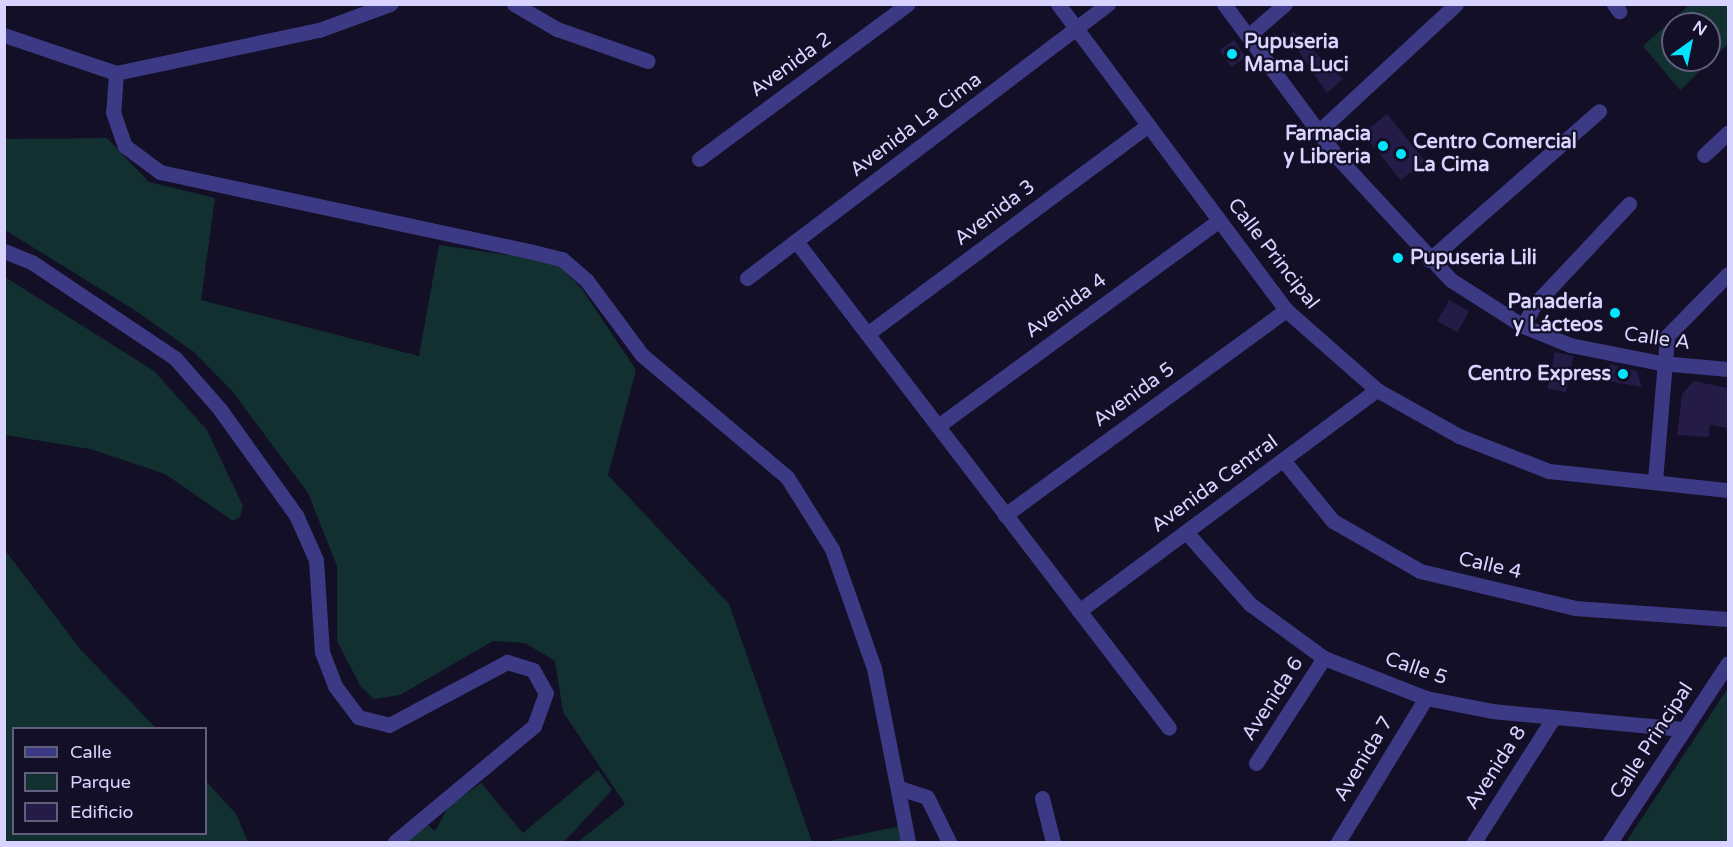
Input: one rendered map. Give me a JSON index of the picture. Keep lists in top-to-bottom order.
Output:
{
  "streets": {
    "street": [
      "Avenida 2",
      "Avenida La Cima",
      "Avenida 3",
      "Calle Principal",
      "Avenida 4",
      "Calle A",
      "Avenida 5",
      "Avenida Central",
      "Calle 4",
      "Calle 5",
      "Avenida 6",
      "Avenida 7",
      "Avenida 8"
    ]
  },
  "crossings": [
    ["Avenida La Cima", "Calle Principal"],
    ["Avenida 3", "Calle Principal"],
    ["Calle Principal", "Avenida 4"],
    ["Calle Principal", "Avenida 5"],
    ["Calle Principal", "Avenida Central"],
    ["Calle Principal", "Calle 5"],
    ["Avenida Central", "Calle 4"],
    ["Avenida Central", "Calle 5"],
    ["Calle 5", "Avenida 6"],
    ["Calle 5", "Avenida 7"],
    ["Calle 5", "Avenida 8"]
  ],
  "places": [
    "Pupuseria Mama Luci",
    "Farmacia y Libreria",
    "Centro Comercial La Cima",
    "Pupuseria Lili",
    "Panadería y Lácteos",
    "Centro Express"
  ],
  "legend": ["Calle", "Parque", "Edificio"],
  "north": "top right"
}
